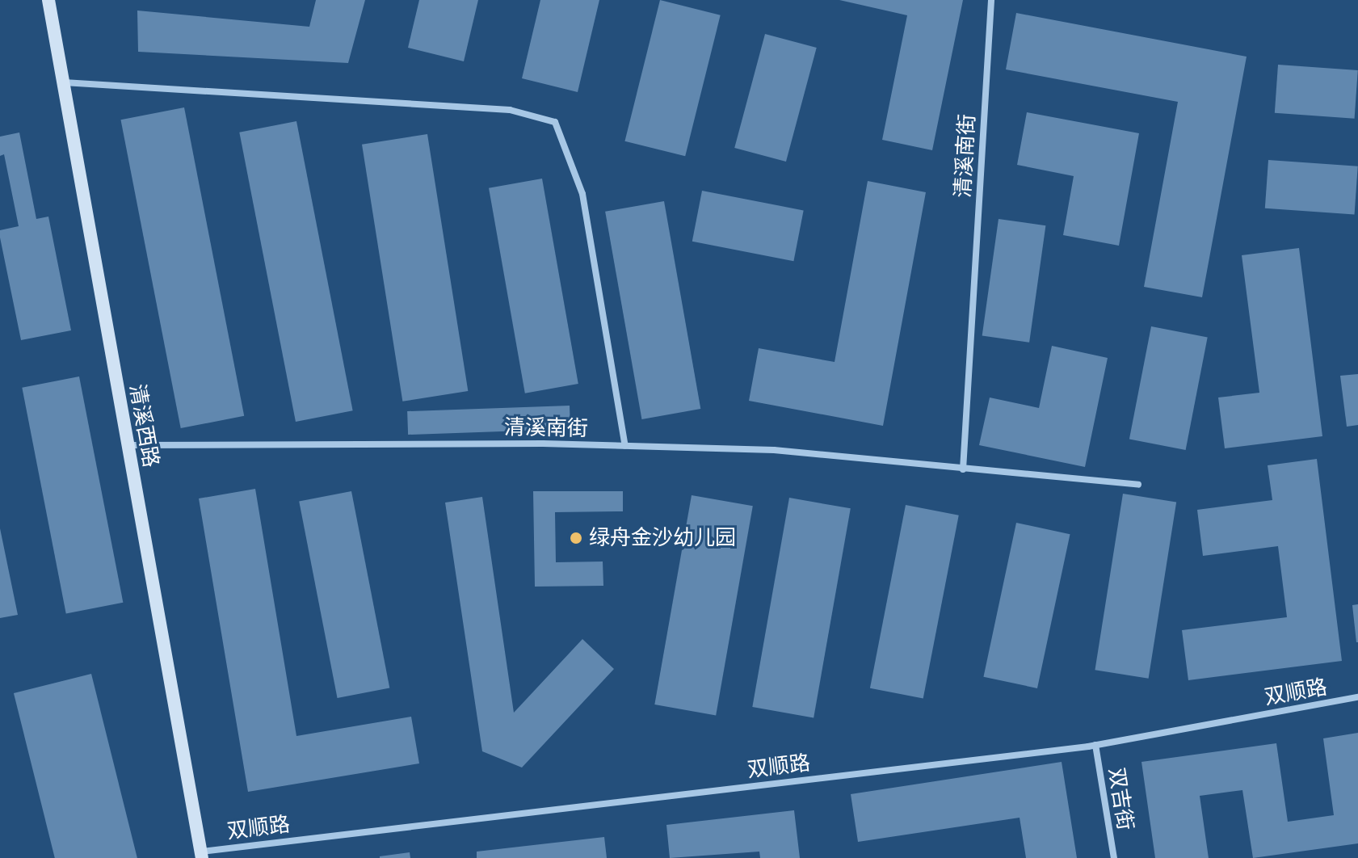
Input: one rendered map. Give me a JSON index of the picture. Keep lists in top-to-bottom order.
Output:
{
  "streets": {
    "street": [
      "清溪南街",
      "清溪西路",
      "双顺路",
      "双吉街"
    ]
  },
  "crossings": [
    ["清溪南街", "清溪西路"],
    ["清溪西路", "双顺路"],
    ["双顺路", "双吉街"]
  ],
  "places": ["绿舟金沙幼儿园"]
}
